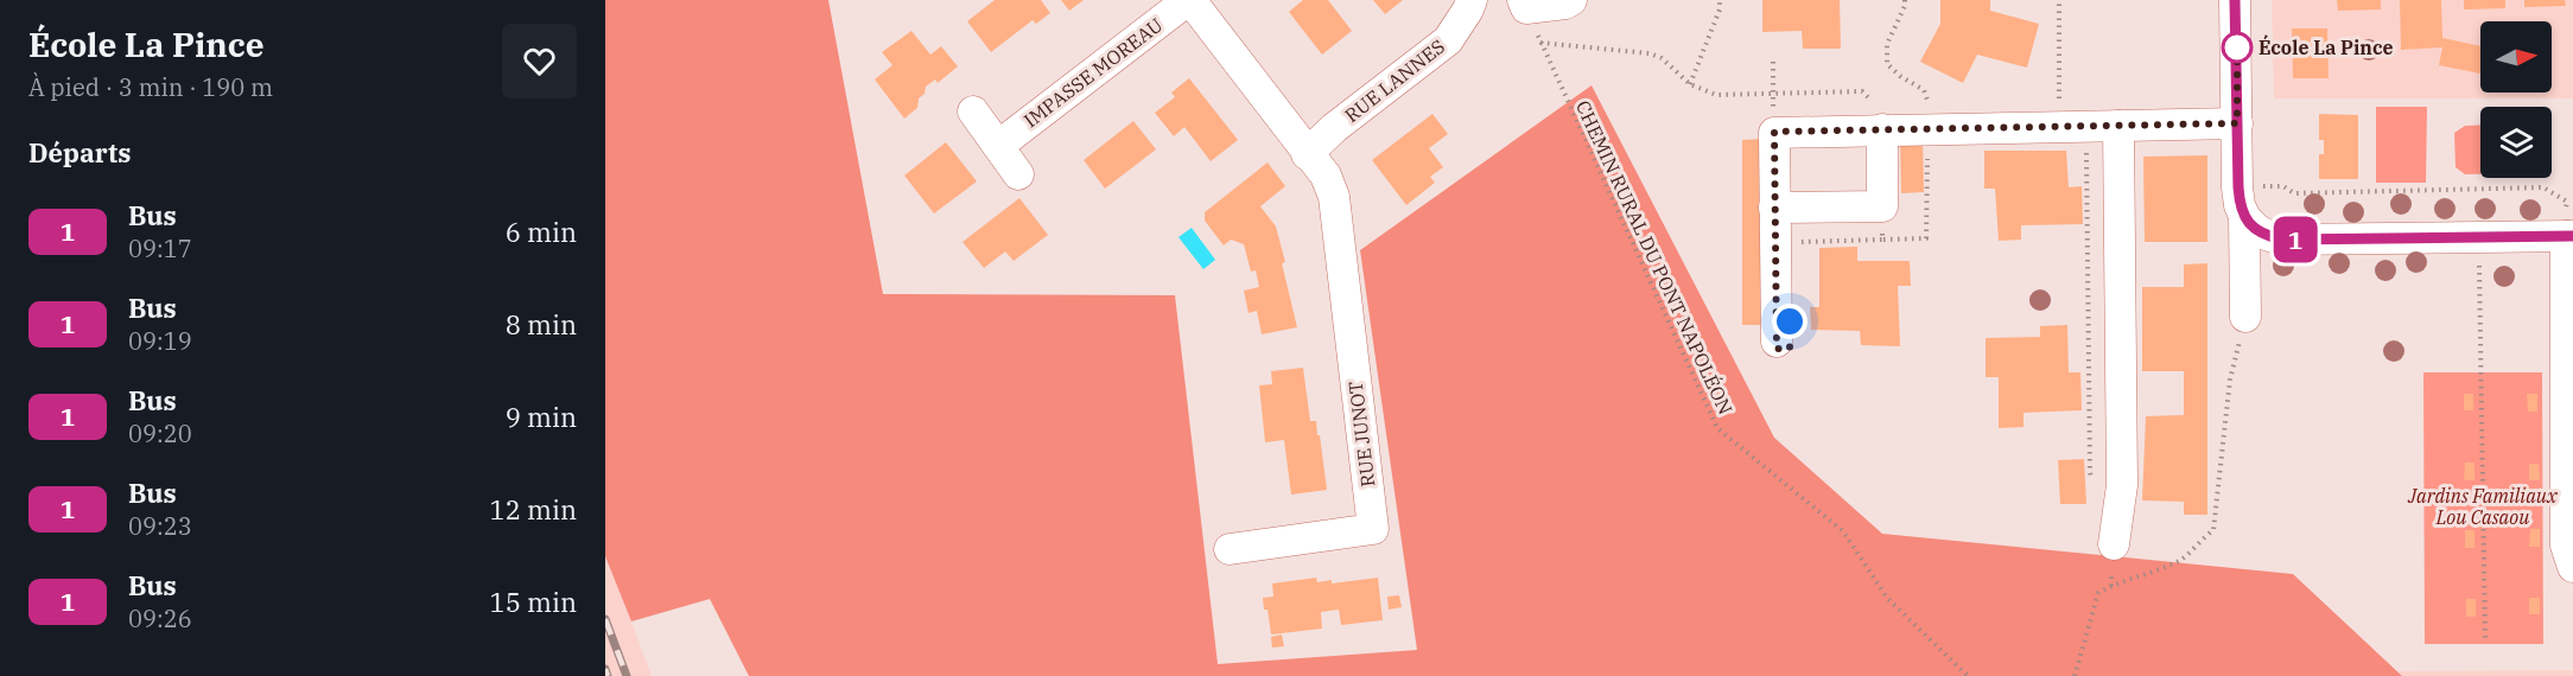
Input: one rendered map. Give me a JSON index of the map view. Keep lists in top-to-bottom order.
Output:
{
  "streets": {
    "street": ["IMPASSE MOREAU", "RUE LANNES", "RUE JUNOT"],
    "path": ["CHEMIN RURAL DU PONT NAPOLÉON"]
  },
  "crossings": [
    ["RUE LANNES", "RUE JUNOT"]
  ],
  "parks": ["Jardins Familiaux Lou Casaou"],
  "places": ["École La Pince"],
  "lines": ["bus line 1"],
  "north": "right",
  "page": {
    "heading": [
      ["École La Pince", "À pied · 3 min · 190 m"],
      "Départs"
    ],
    "on_map": "1",
    "list": [
      {
        "mark": "1",
        "name": "Bus",
        "note": "09:17",
        "value": "6 min"
      },
      {
        "mark": "1",
        "name": "Bus",
        "note": "09:19",
        "value": "8 min"
      },
      {
        "mark": "1",
        "name": "Bus",
        "note": "09:20",
        "value": "9 min"
      },
      {
        "mark": "1",
        "name": "Bus",
        "note": "09:23",
        "value": "12 min"
      },
      {
        "mark": "1",
        "name": "Bus",
        "note": "09:26",
        "value": "15 min"
      }
    ]
  }
}
